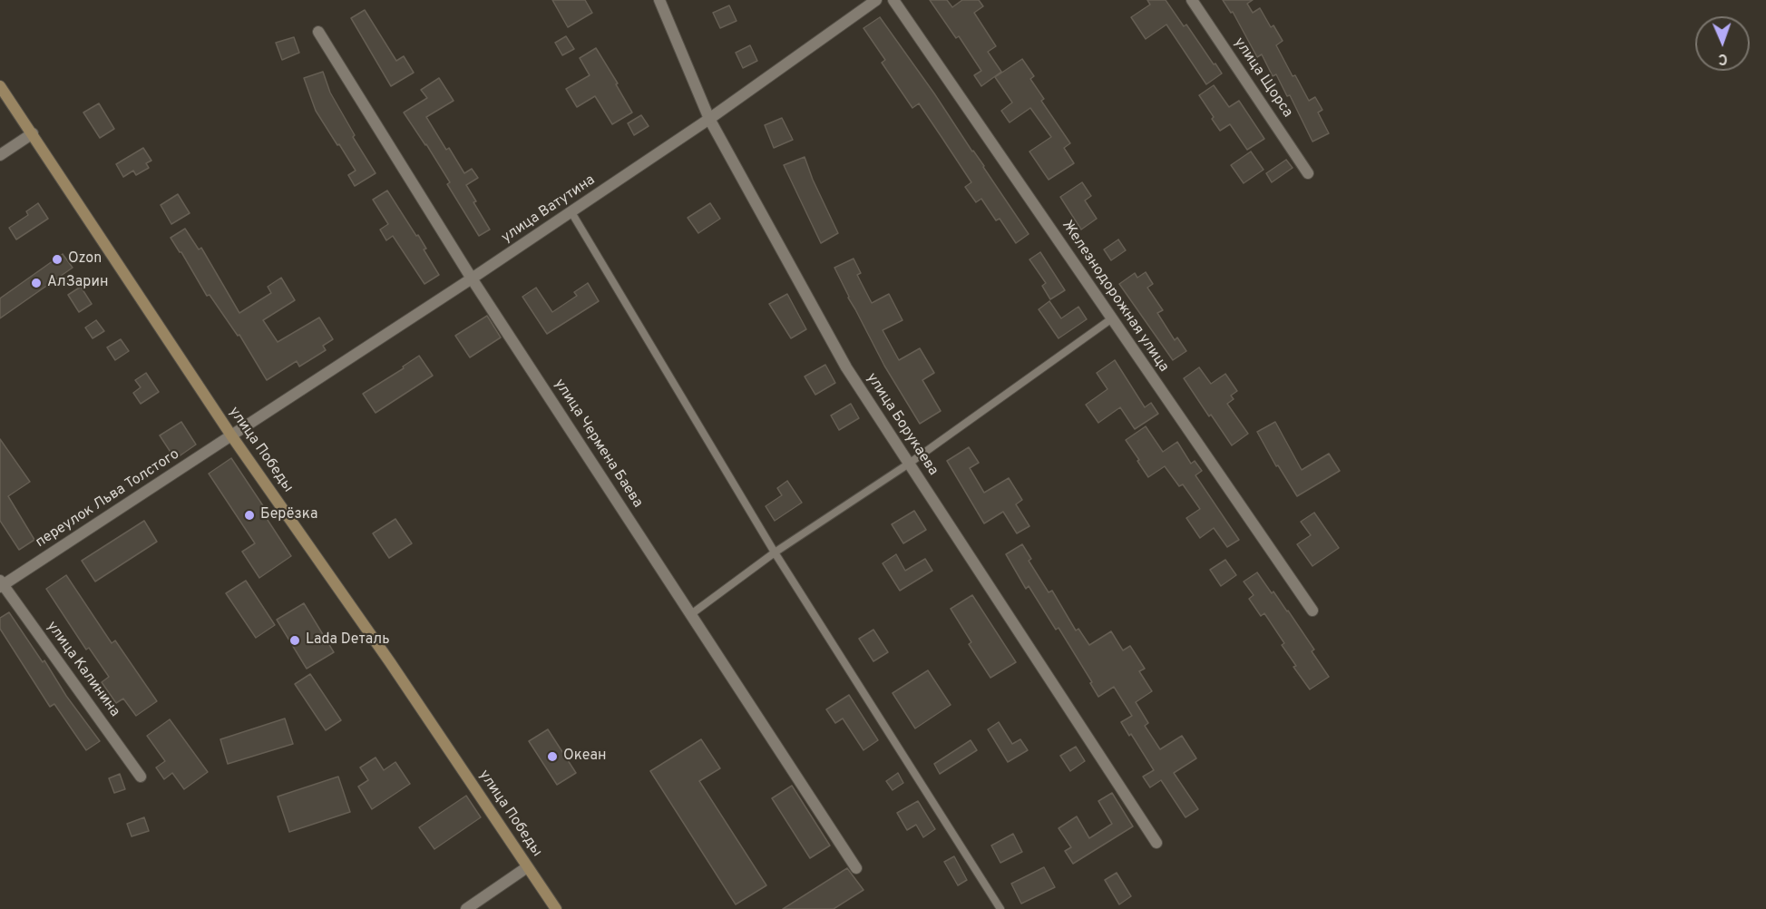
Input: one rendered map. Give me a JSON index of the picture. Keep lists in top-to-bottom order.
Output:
{
  "streets": {
    "main road": ["улица Победы"],
    "street": [
      "улица Щорса",
      "улица Ватутина",
      "Железнодорожная улица",
      "улица Борукаева",
      "улица Чермена Баева",
      "переулок Льва Толстого",
      "улица Калинина"
    ]
  },
  "crossings": [
    ["улица Ватутина", "улица Борукаева"],
    ["улица Ватутина", "улица Чермена Баева"],
    ["улица Ватутина", "улица Победы"],
    ["улица Ватутина", "переулок Льва Толстого"],
    ["улица Победы", "переулок Льва Толстого"],
    ["переулок Льва Толстого", "улица Калинина"]
  ],
  "places": [
    "Ozon",
    "АлЗарин",
    "Берёзка",
    "Lada Dеталь",
    "Океан"
  ],
  "north": "bottom"
}
